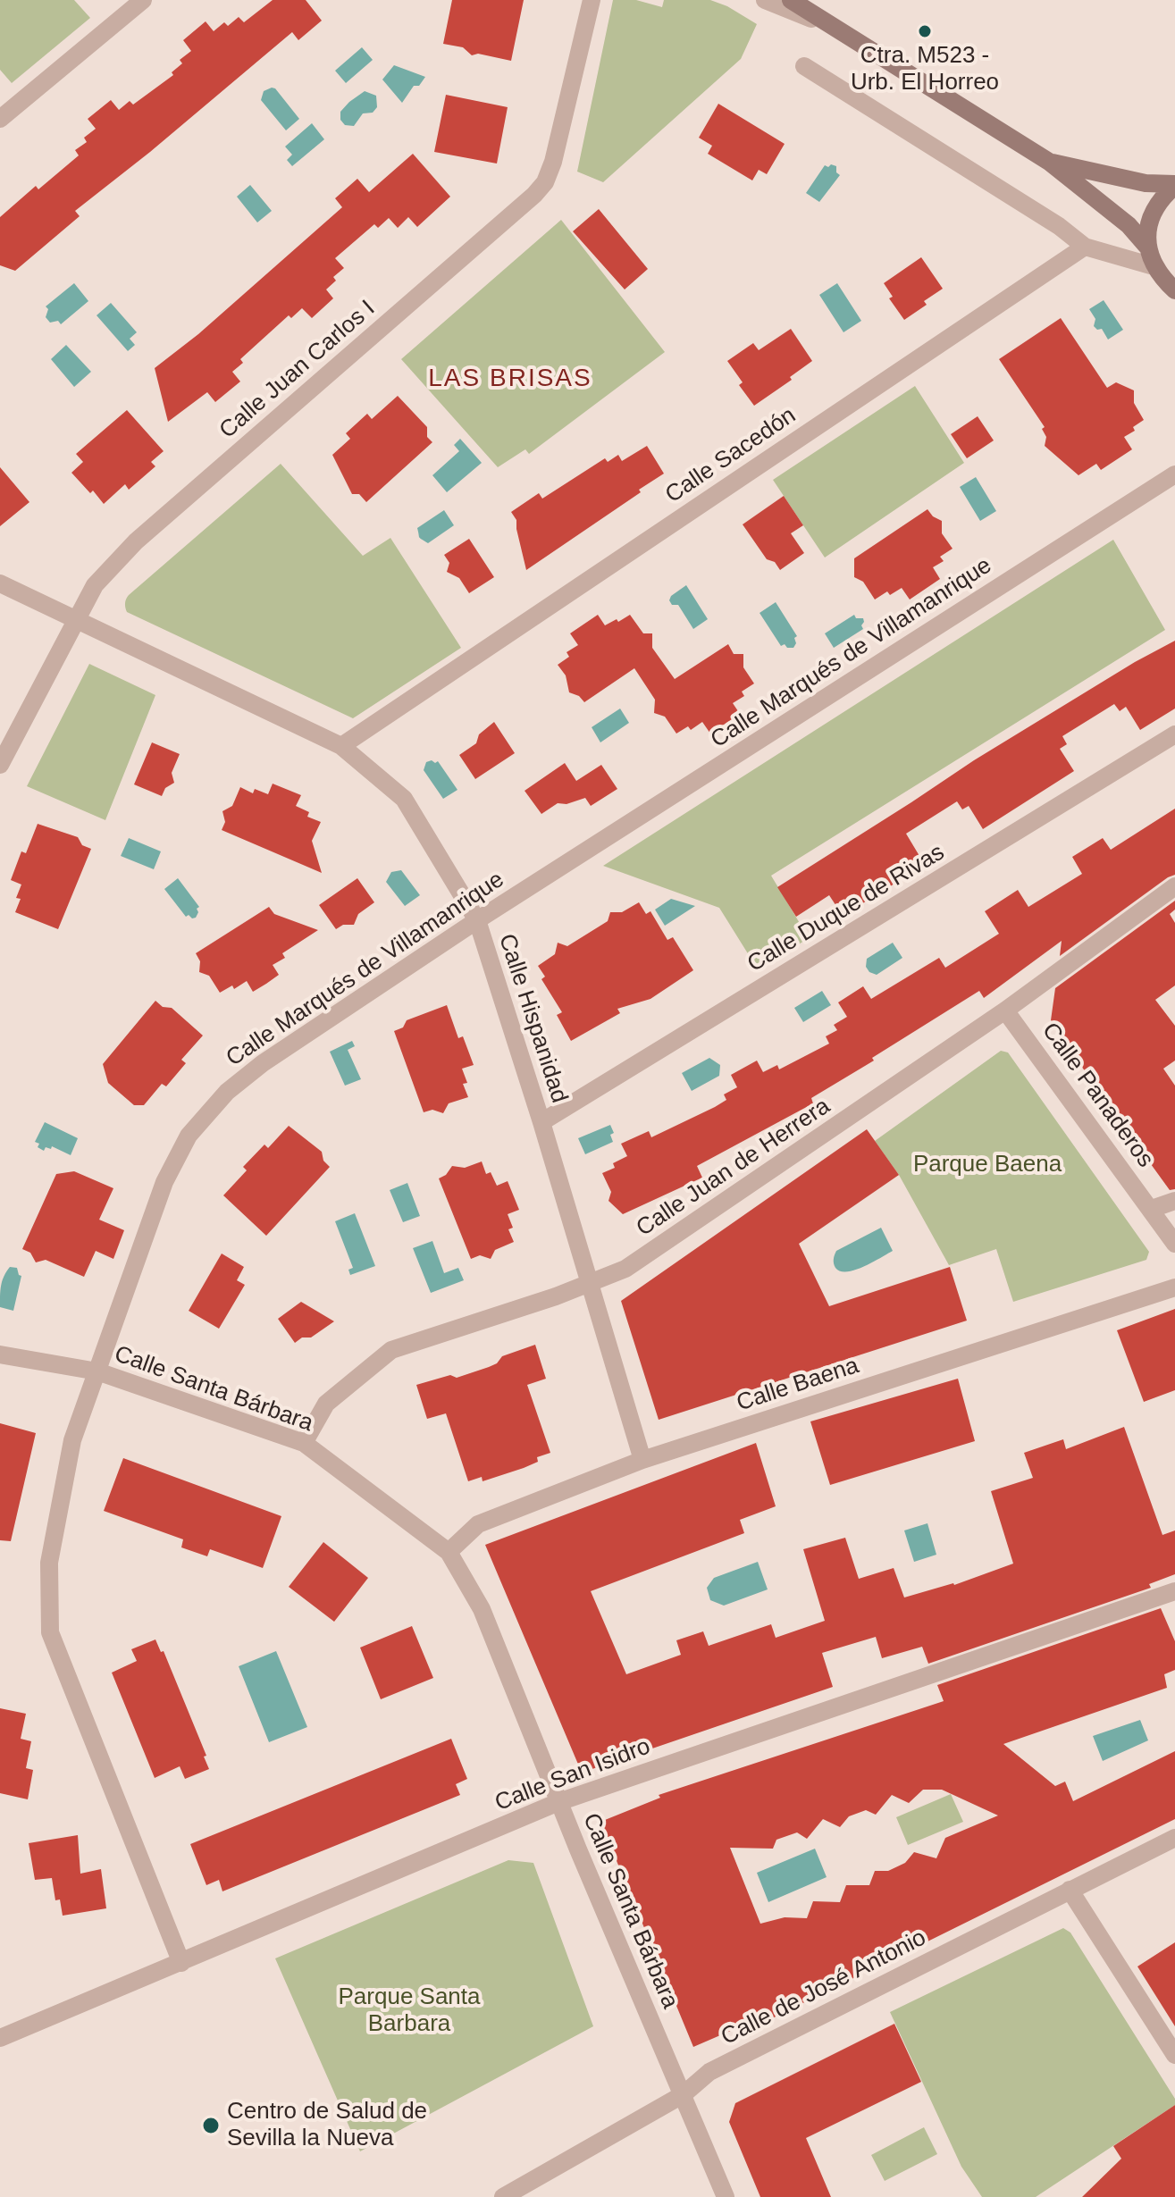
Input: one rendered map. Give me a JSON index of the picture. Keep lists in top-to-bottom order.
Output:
{
  "streets": {
    "street": [
      "Calle Juan Carlos I",
      "Calle Sacedón",
      "Calle Marqués de Villamanrique",
      "Calle Duque de Rivas",
      "Calle Hispanidad",
      "Calle Panaderos",
      "Calle Juan de Herrera",
      "Calle Baena",
      "Calle Santa Bárbara",
      "Calle San Isidro",
      "Calle de José Antonio"
    ]
  },
  "crossings": [
    ["Calle Juan Carlos I", "Calle Hispanidad"],
    ["Calle Sacedón", "Calle Hispanidad"],
    ["Calle Marqués de Villamanrique", "Calle Hispanidad"],
    ["Calle Marqués de Villamanrique", "Calle Santa Bárbara"],
    ["Calle Marqués de Villamanrique", "Calle San Isidro"],
    ["Calle Duque de Rivas", "Calle Hispanidad"],
    ["Calle Hispanidad", "Calle Juan de Herrera"],
    ["Calle Hispanidad", "Calle Baena"],
    ["Calle Panaderos", "Calle Juan de Herrera"],
    ["Calle Juan de Herrera", "Calle Santa Bárbara"],
    ["Calle Baena", "Calle Santa Bárbara"],
    ["Calle Santa Bárbara", "Calle San Isidro"],
    ["Calle Santa Bárbara", "Calle de José Antonio"]
  ],
  "districts": ["LAS BRISAS"],
  "parks": ["Parque Baena", "Parque Santa Barbara"],
  "places": ["Ctra. M523 - Urb. El Horreo", "Centro de Salud de Sevilla la Nueva"]
}
